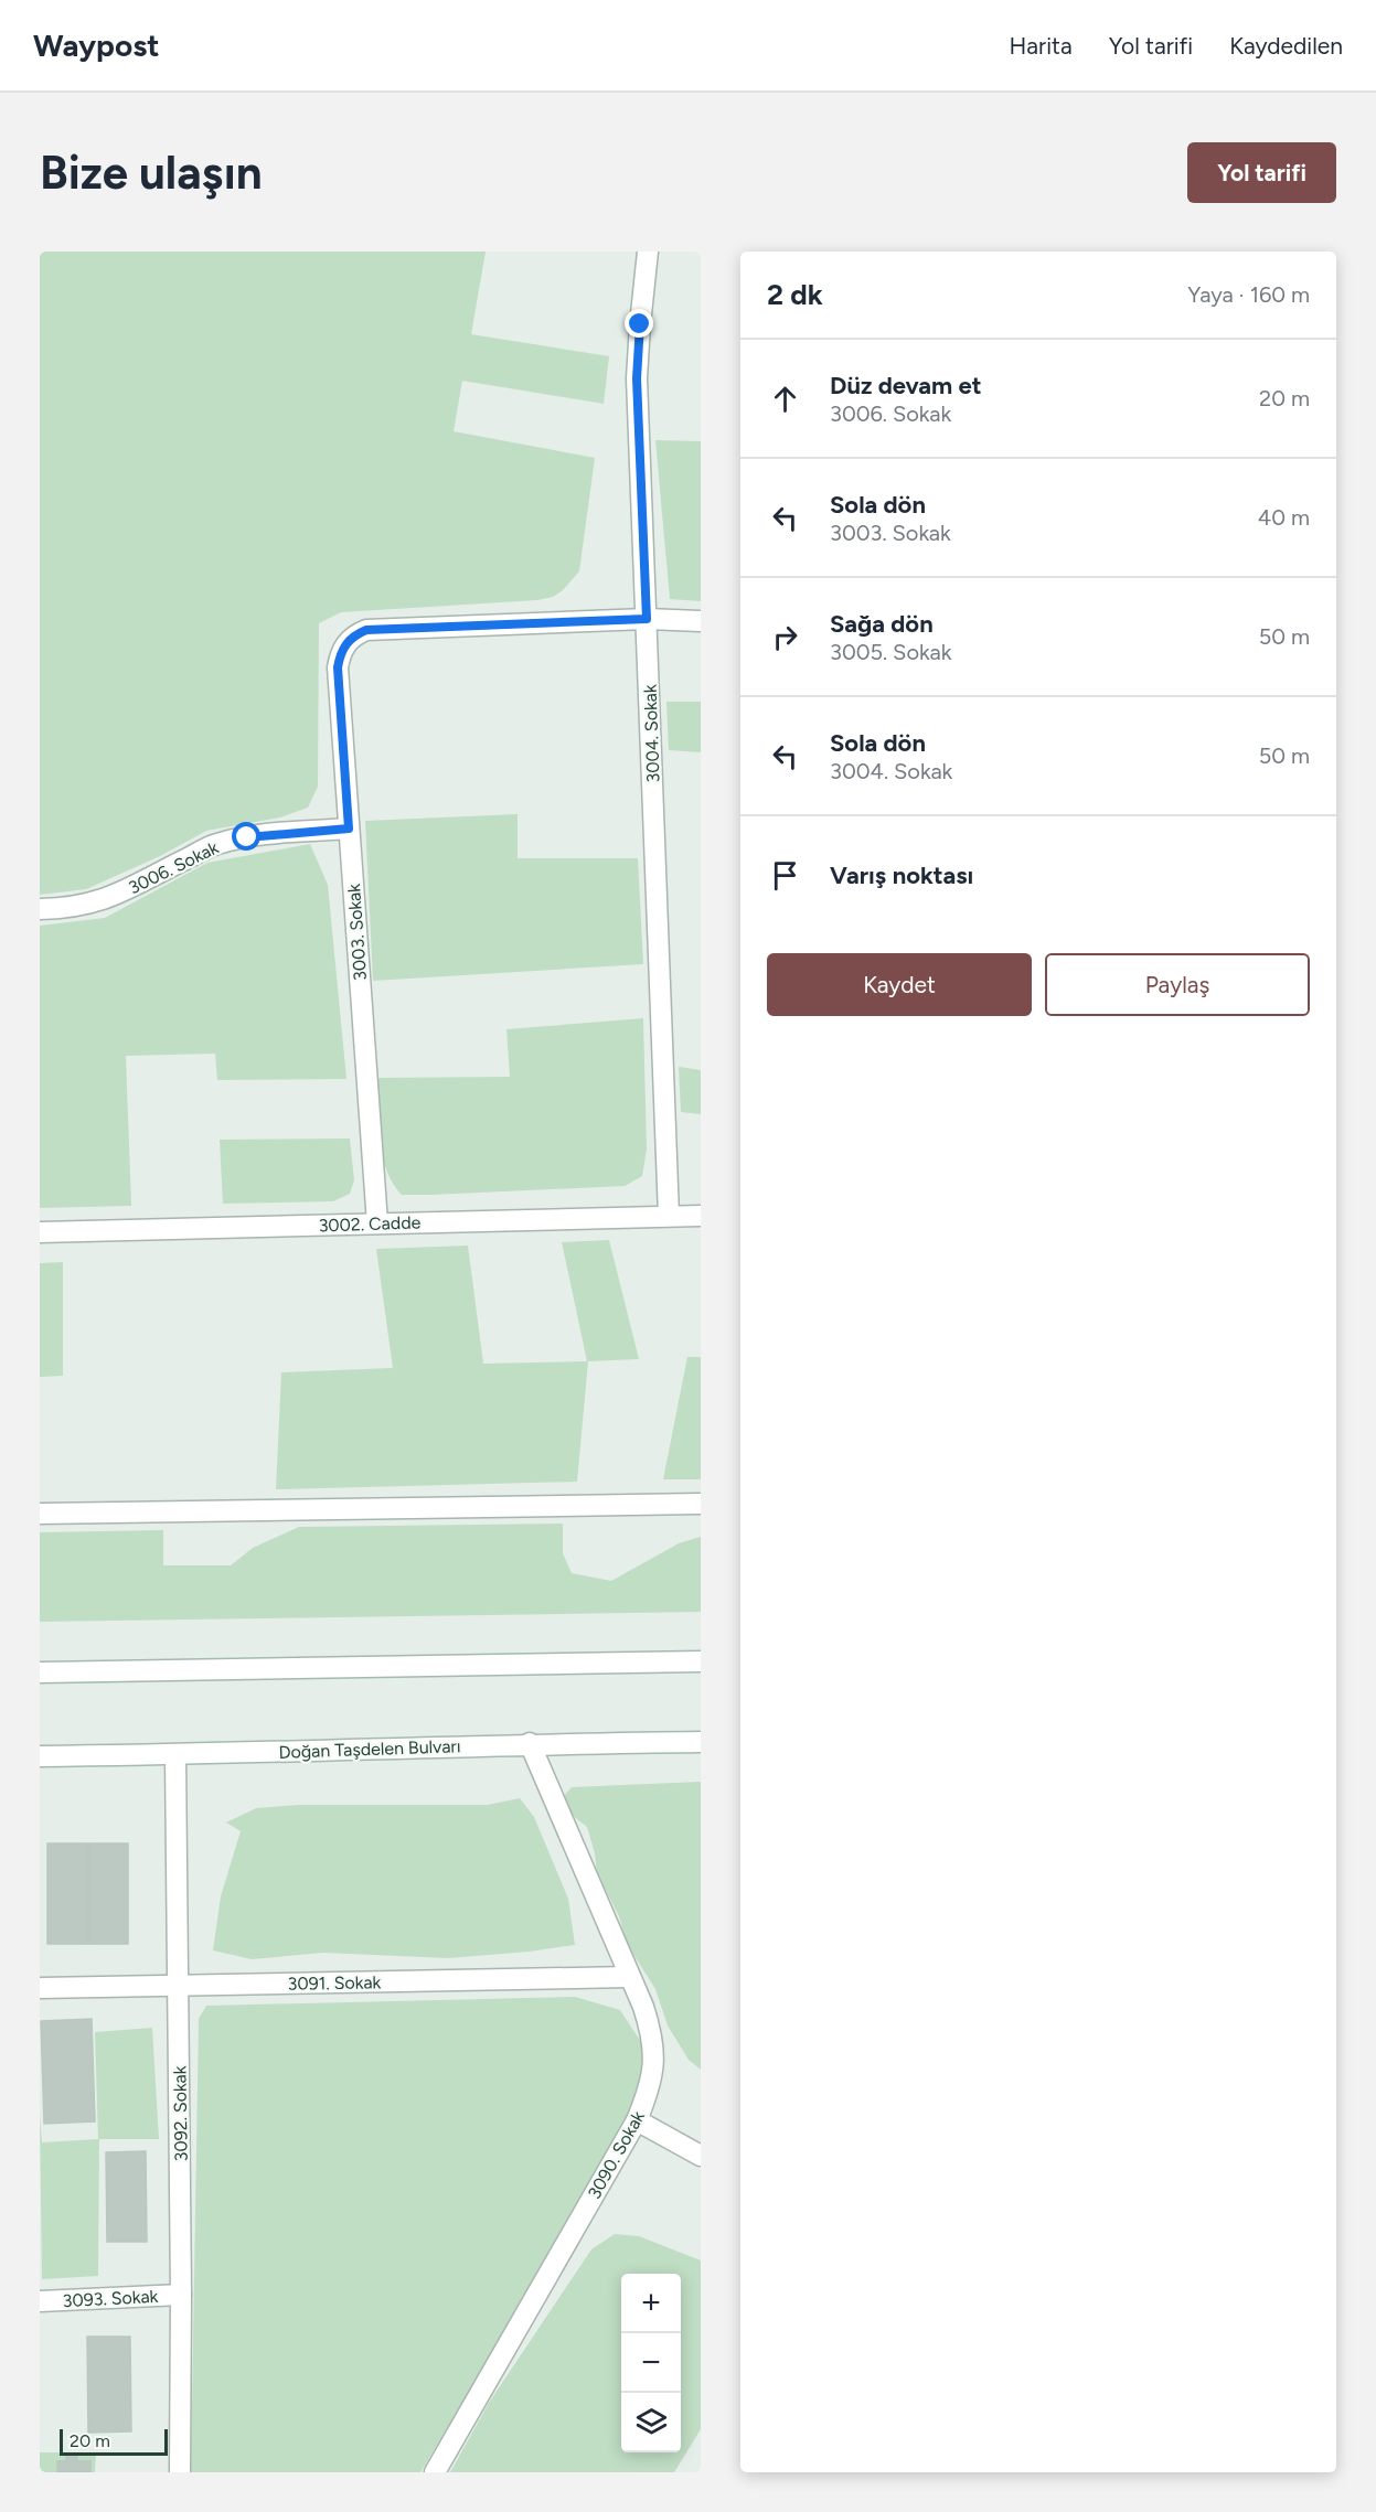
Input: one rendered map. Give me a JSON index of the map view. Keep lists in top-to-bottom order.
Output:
{
  "streets": {
    "street": [
      "3004. Sokak",
      "3006. Sokak",
      "3003. Sokak",
      "3002. Cadde",
      "Doğan Taşdelen Bulvarı",
      "3091. Sokak",
      "3092. Sokak",
      "3090. Sokak",
      "3093. Sokak"
    ]
  },
  "crossings": [
    ["3004. Sokak", "3003. Sokak"],
    ["3004. Sokak", "3002. Cadde"],
    ["3006. Sokak", "3003. Sokak"],
    ["3003. Sokak", "3002. Cadde"],
    ["Doğan Taşdelen Bulvarı", "3092. Sokak"],
    ["Doğan Taşdelen Bulvarı", "3090. Sokak"],
    ["3091. Sokak", "3092. Sokak"],
    ["3091. Sokak", "3090. Sokak"],
    ["3092. Sokak", "3093. Sokak"]
  ],
  "scale_bar": "20 m",
  "page": {
    "header": "Waypost",
    "nav": ["Harita", "Yol tarifi", "Kaydedilen"],
    "buttons": [
      "Yol tarifi",
      ["Kaydet", "Paylaş"]
    ],
    "title": "Bize ulaşın",
    "heading": ["2 dk", "Yaya · 160 m"],
    "list": [
      ["Düz devam et", "3006. Sokak", "20 m"],
      ["Sola dön", "3003. Sokak", "40 m"],
      ["Sağa dön", "3005. Sokak", "50 m"],
      ["Sola dön", "3004. Sokak", "50 m"],
      "Varış noktası"
    ],
    "map_buttons": ["+", "−"],
    "scale": "20 m"
  }
}
